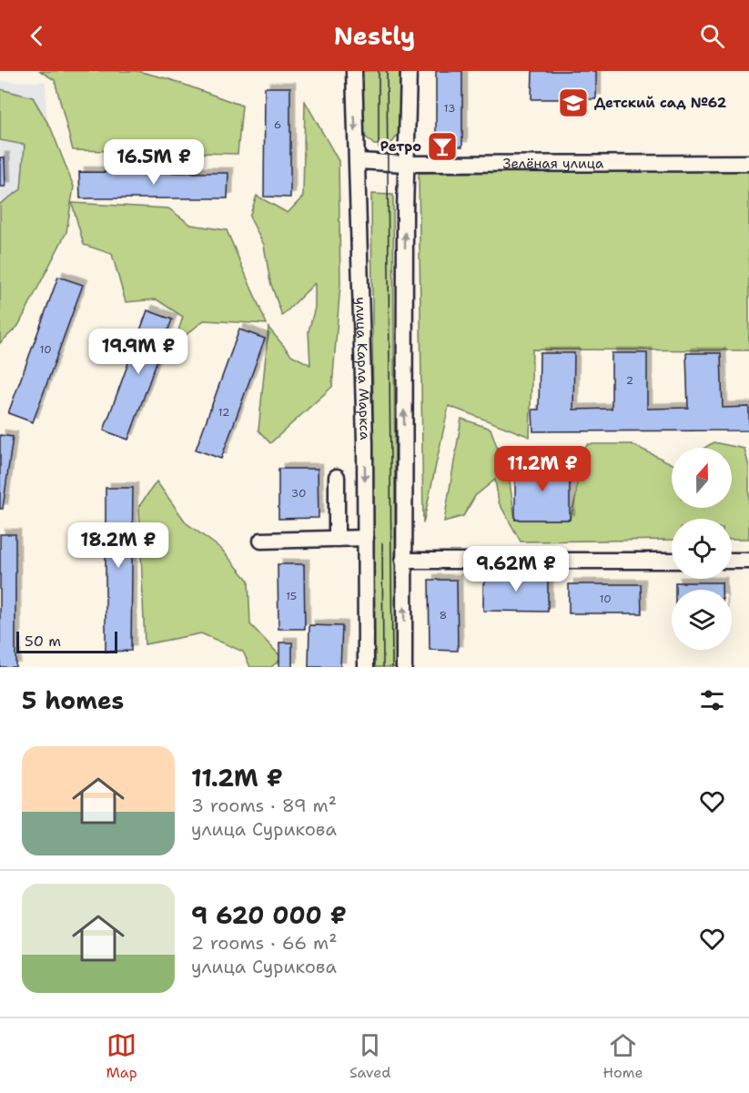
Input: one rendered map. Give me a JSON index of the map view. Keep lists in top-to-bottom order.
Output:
{
  "streets": {
    "street": ["Зелёная улица", "улица Карла Маркса"]
  },
  "crossings": [
    ["Зелёная улица", "улица Карла Маркса"]
  ],
  "places": {
    "school or university": ["Детский сад №62"],
    "bar": ["Ретро"]
  },
  "house_numbers": [
    "13",
    "6",
    "10",
    "2",
    "12",
    "30",
    "15",
    "10",
    "8"
  ],
  "scale_bar": "50 m",
  "north": "top",
  "page": {
    "header": "Nestly",
    "price": [
      "16.5M ₽",
      "19.9M ₽",
      "11.2M ₽",
      "18.2M ₽",
      "9.62M ₽"
    ],
    "scale": "50 m",
    "heading": "5 homes",
    "list": [
      {
        "name": "11.2M ₽",
        "note": "3 rooms · 89 m² · улица Сурикова"
      },
      {
        "name": "9 620 000 ₽",
        "note": "2 rooms · 66 m² · улица Сурикова"
      }
    ],
    "tabs": ["Map", "Saved", "Home"]
  }
}
